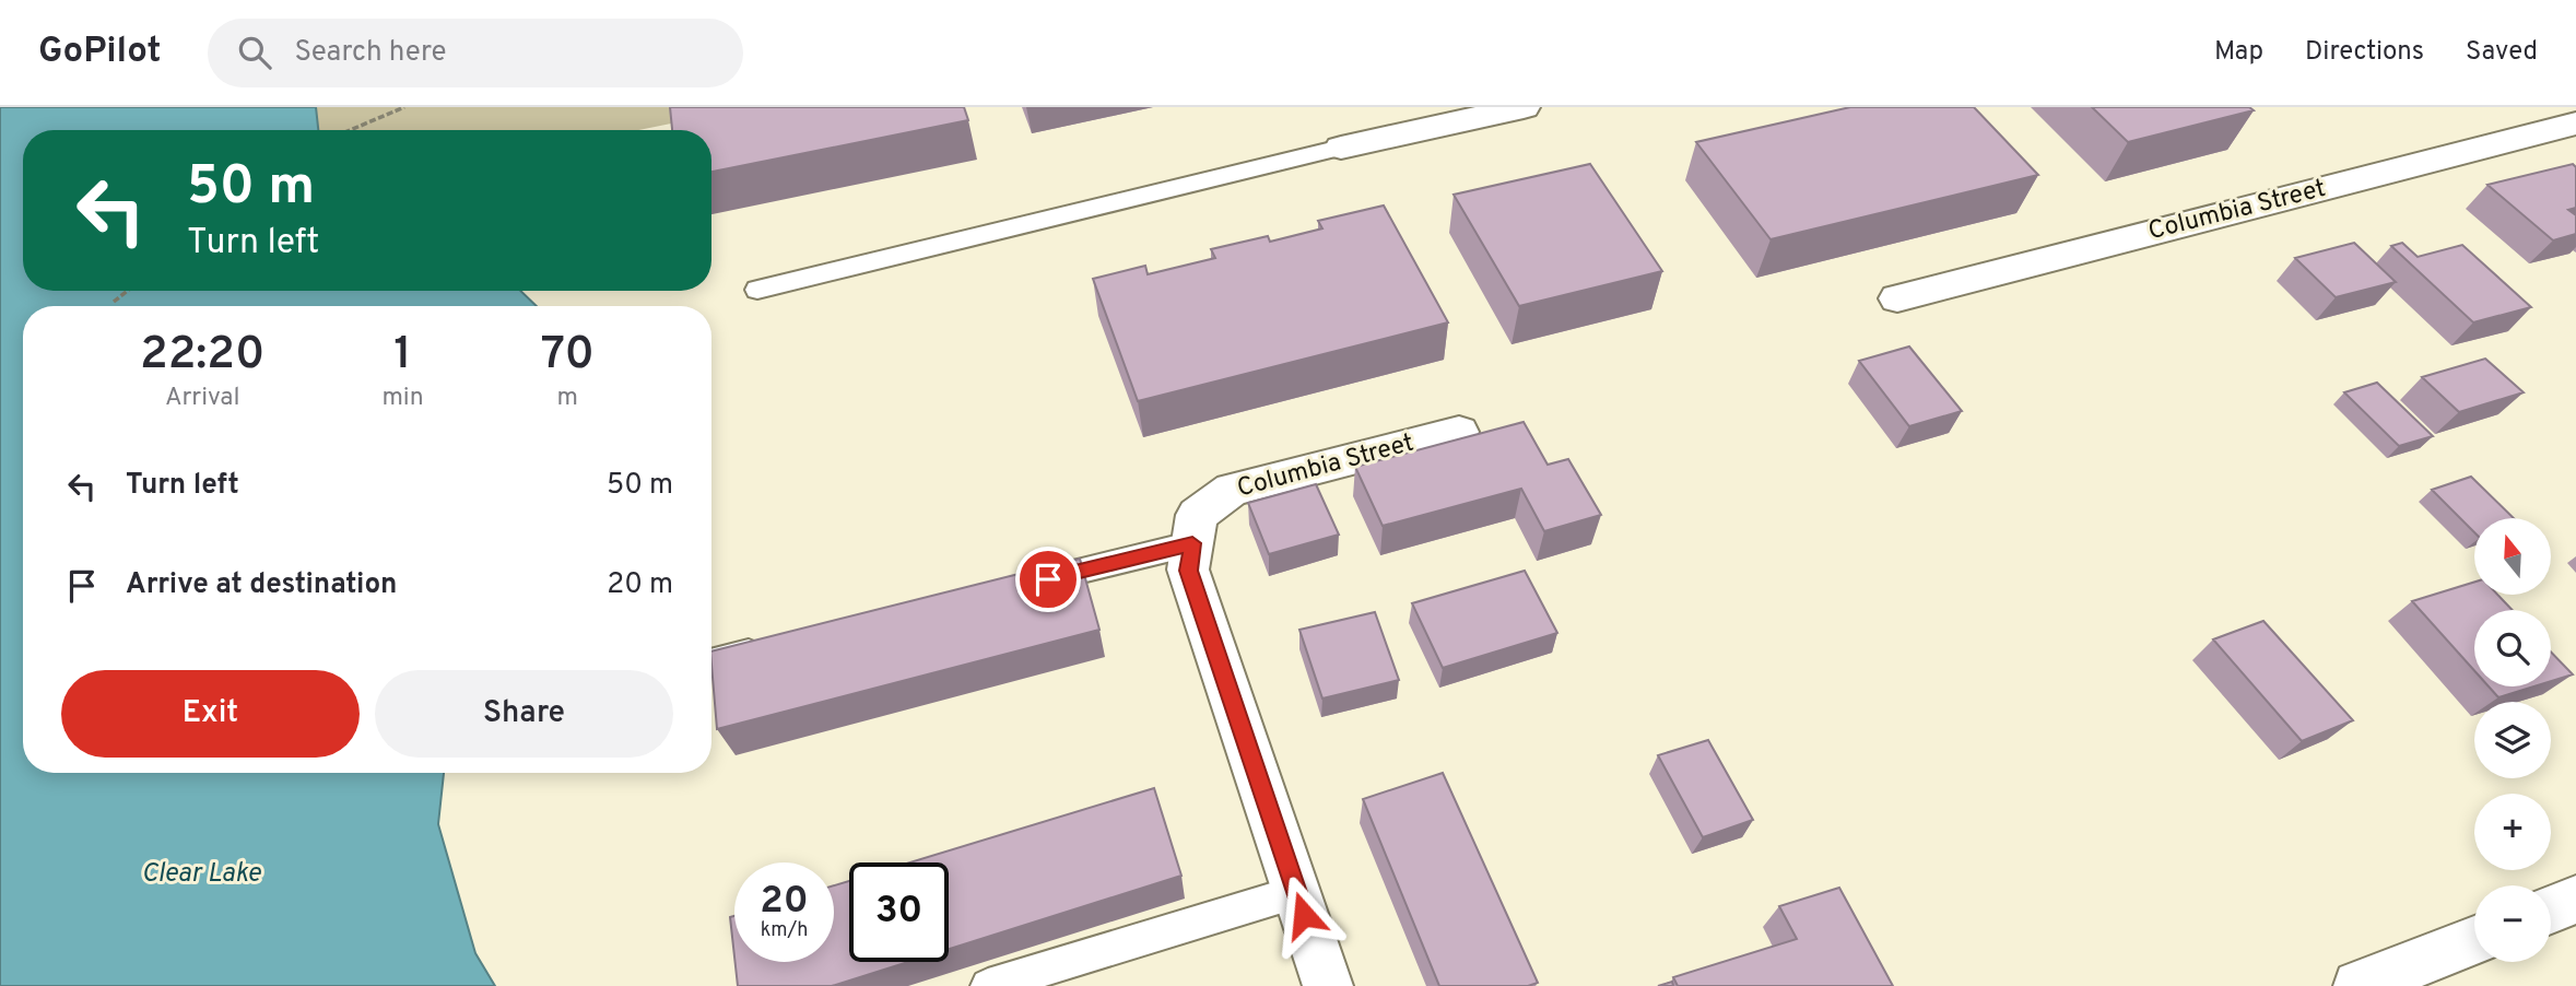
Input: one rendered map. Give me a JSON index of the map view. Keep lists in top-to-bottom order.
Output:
{
  "streets": {
    "street": ["Columbia Street"]
  },
  "water": ["Clear Lake"],
  "north": "top",
  "page": {
    "header": "GoPilot",
    "search": "Search here",
    "nav": ["Map", "Directions", "Saved"],
    "turn": ["50 m", "Turn left"],
    "eta": [
      "22:20",
      "Arrival",
      "1",
      "min",
      "70",
      "m"
    ],
    "list": [
      {
        "name": "Turn left",
        "value": "50 m"
      },
      {
        "name": "Arrive at destination",
        "value": "20 m"
      }
    ],
    "map_buttons": ["+", "−"],
    "buttons": ["Exit", "Share"],
    "speed": "20 km/h",
    "limit": "30"
  }
}
